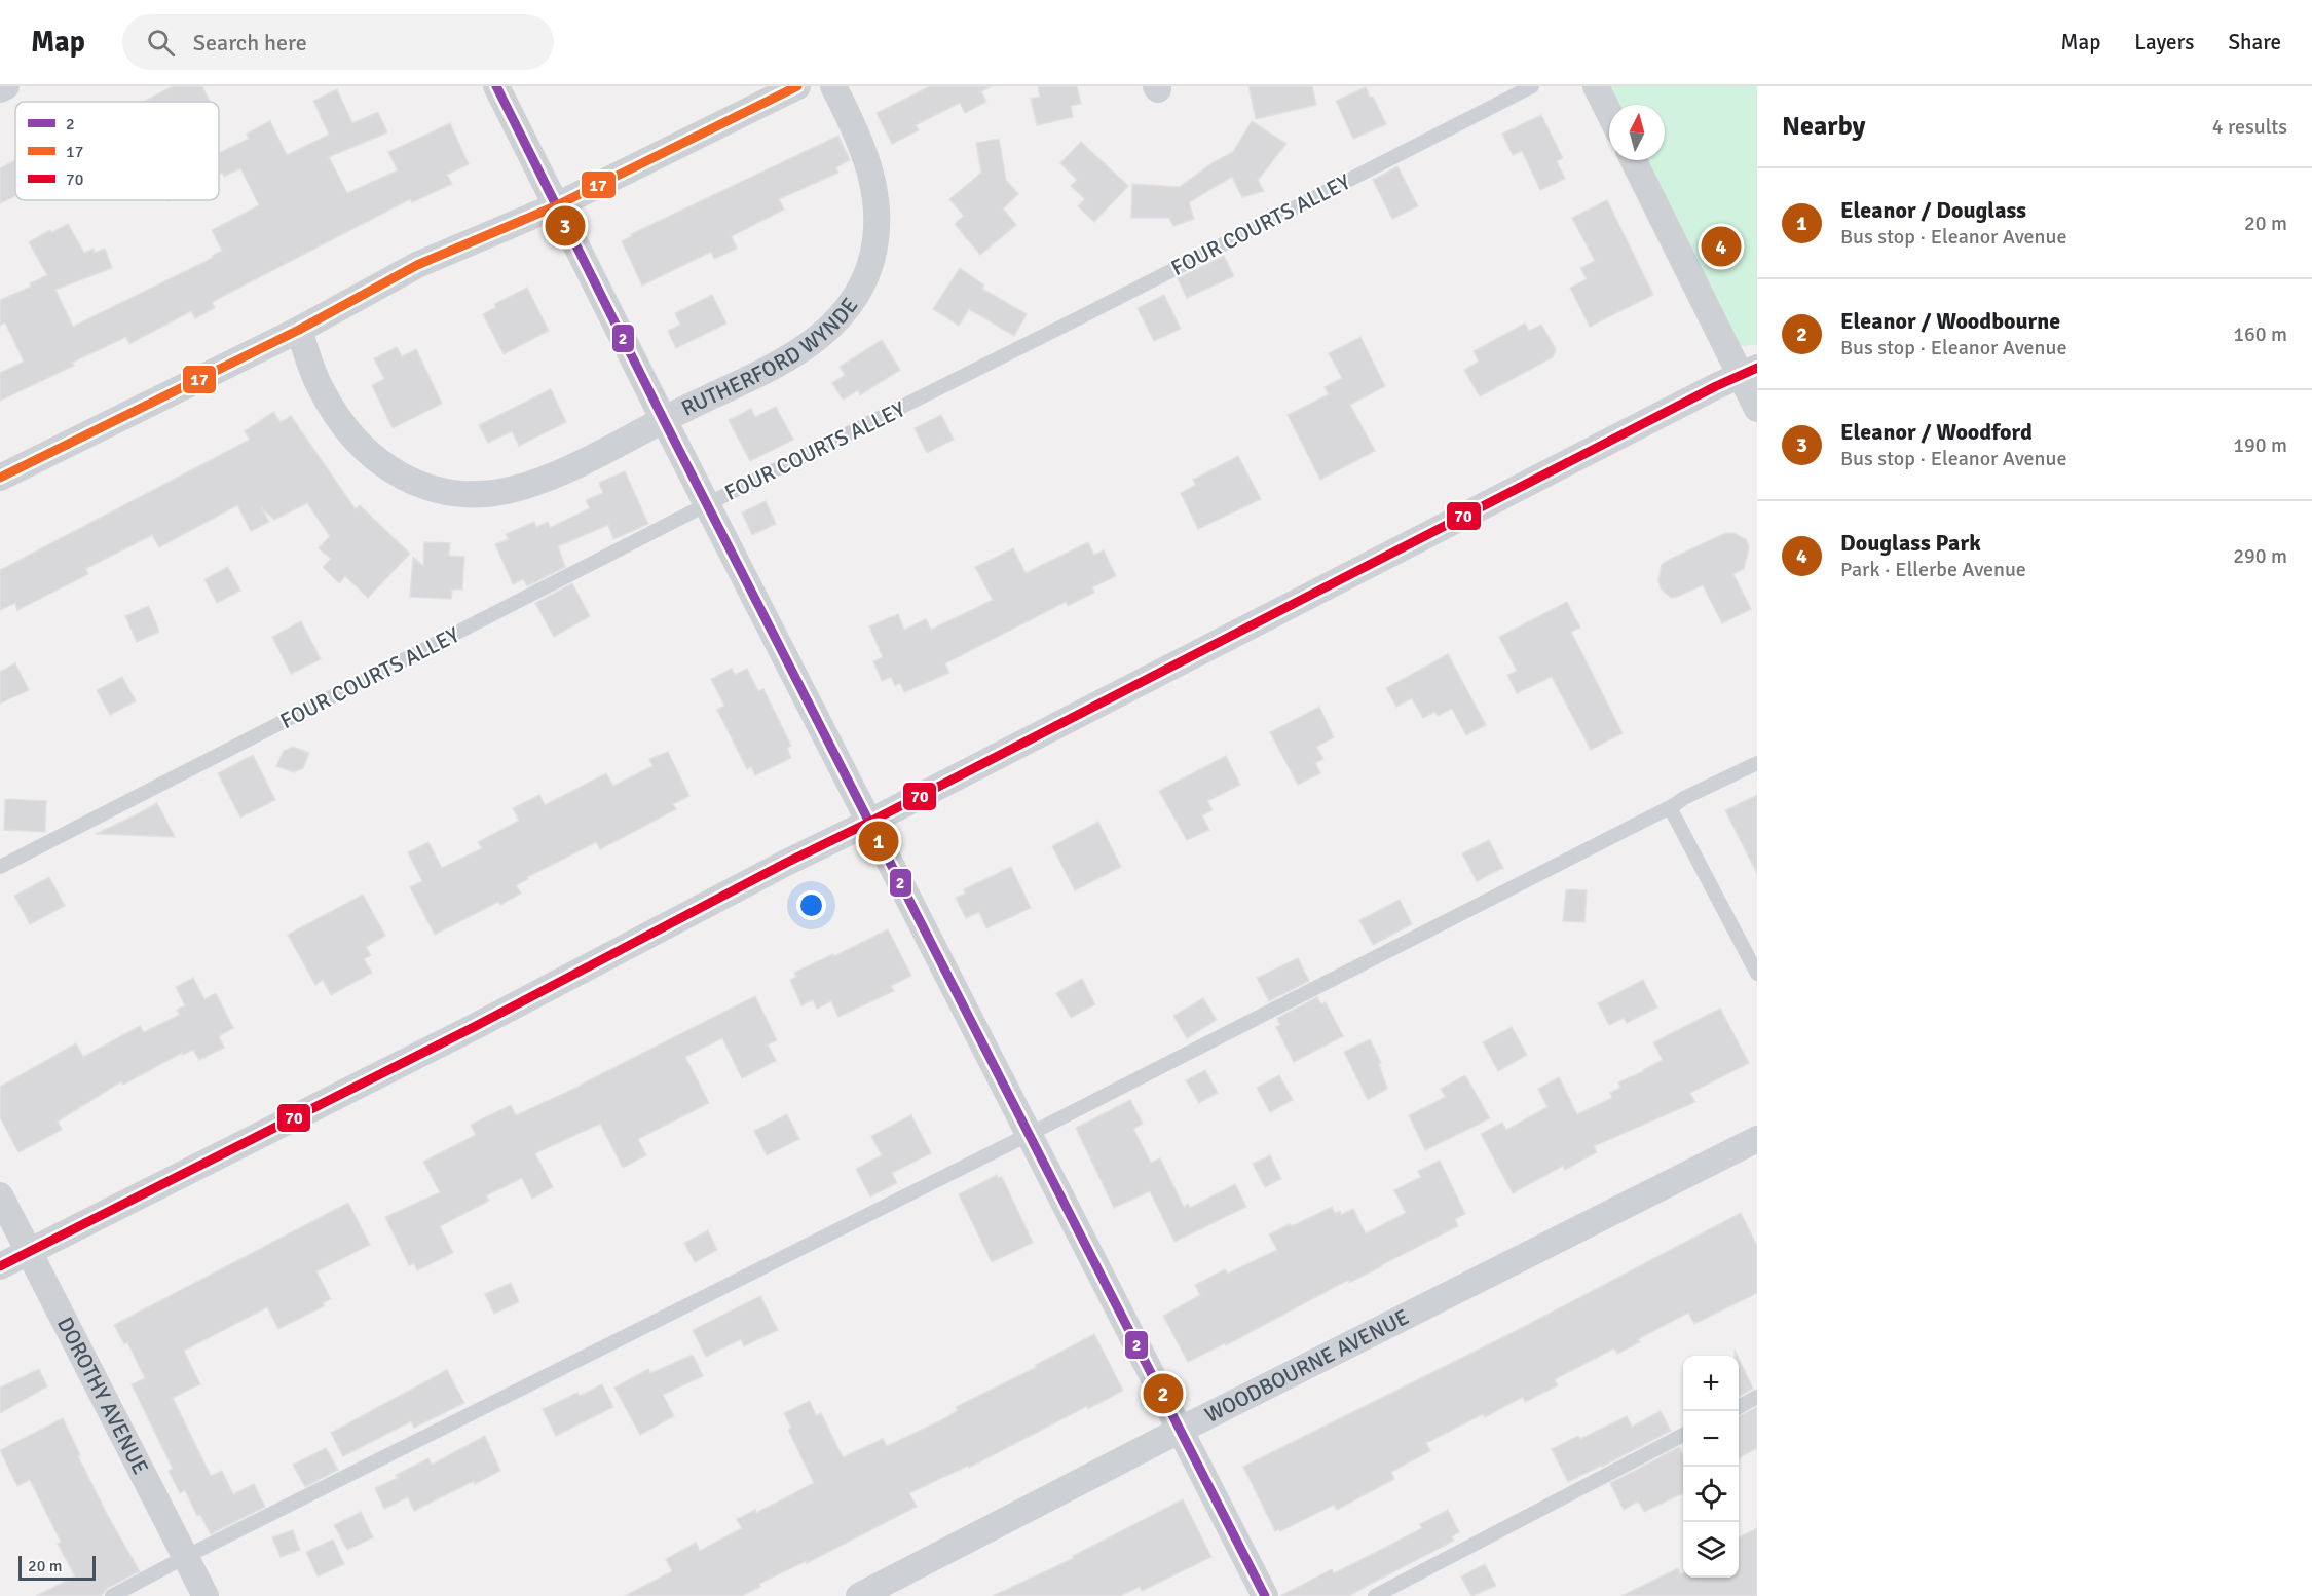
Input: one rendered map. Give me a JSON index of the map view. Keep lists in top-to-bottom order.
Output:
{
  "streets": {
    "street": ["RUTHERFORD WYNDE", "WOODBOURNE AVENUE", "DOROTHY AVENUE"],
    "lane": ["FOUR COURTS ALLEY"]
  },
  "lines": ["transit line 2", "transit line 17", "transit line 70"],
  "legend": ["2", "17", "70"],
  "scale_bar": "20 m",
  "north": "top",
  "page": {
    "header": "Map",
    "search": "Search here",
    "nav": ["Map", "Layers", "Share"],
    "heading": ["Nearby", "4 results"],
    "list": [
      {
        "mark": "1",
        "name": "Eleanor / Douglass",
        "note": "Bus stop · Eleanor Avenue",
        "value": "20 m"
      },
      {
        "mark": "2",
        "name": "Eleanor / Woodbourne",
        "note": "Bus stop · Eleanor Avenue",
        "value": "160 m"
      },
      {
        "mark": "3",
        "name": "Eleanor / Woodford",
        "note": "Bus stop · Eleanor Avenue",
        "value": "190 m"
      },
      {
        "mark": "4",
        "name": "Douglass Park",
        "note": "Park · Ellerbe Avenue",
        "value": "290 m"
      }
    ],
    "pins": [
      "3",
      "4",
      "1",
      "2"
    ],
    "map_buttons": ["+", "−"],
    "scale": "20 m"
  }
}
